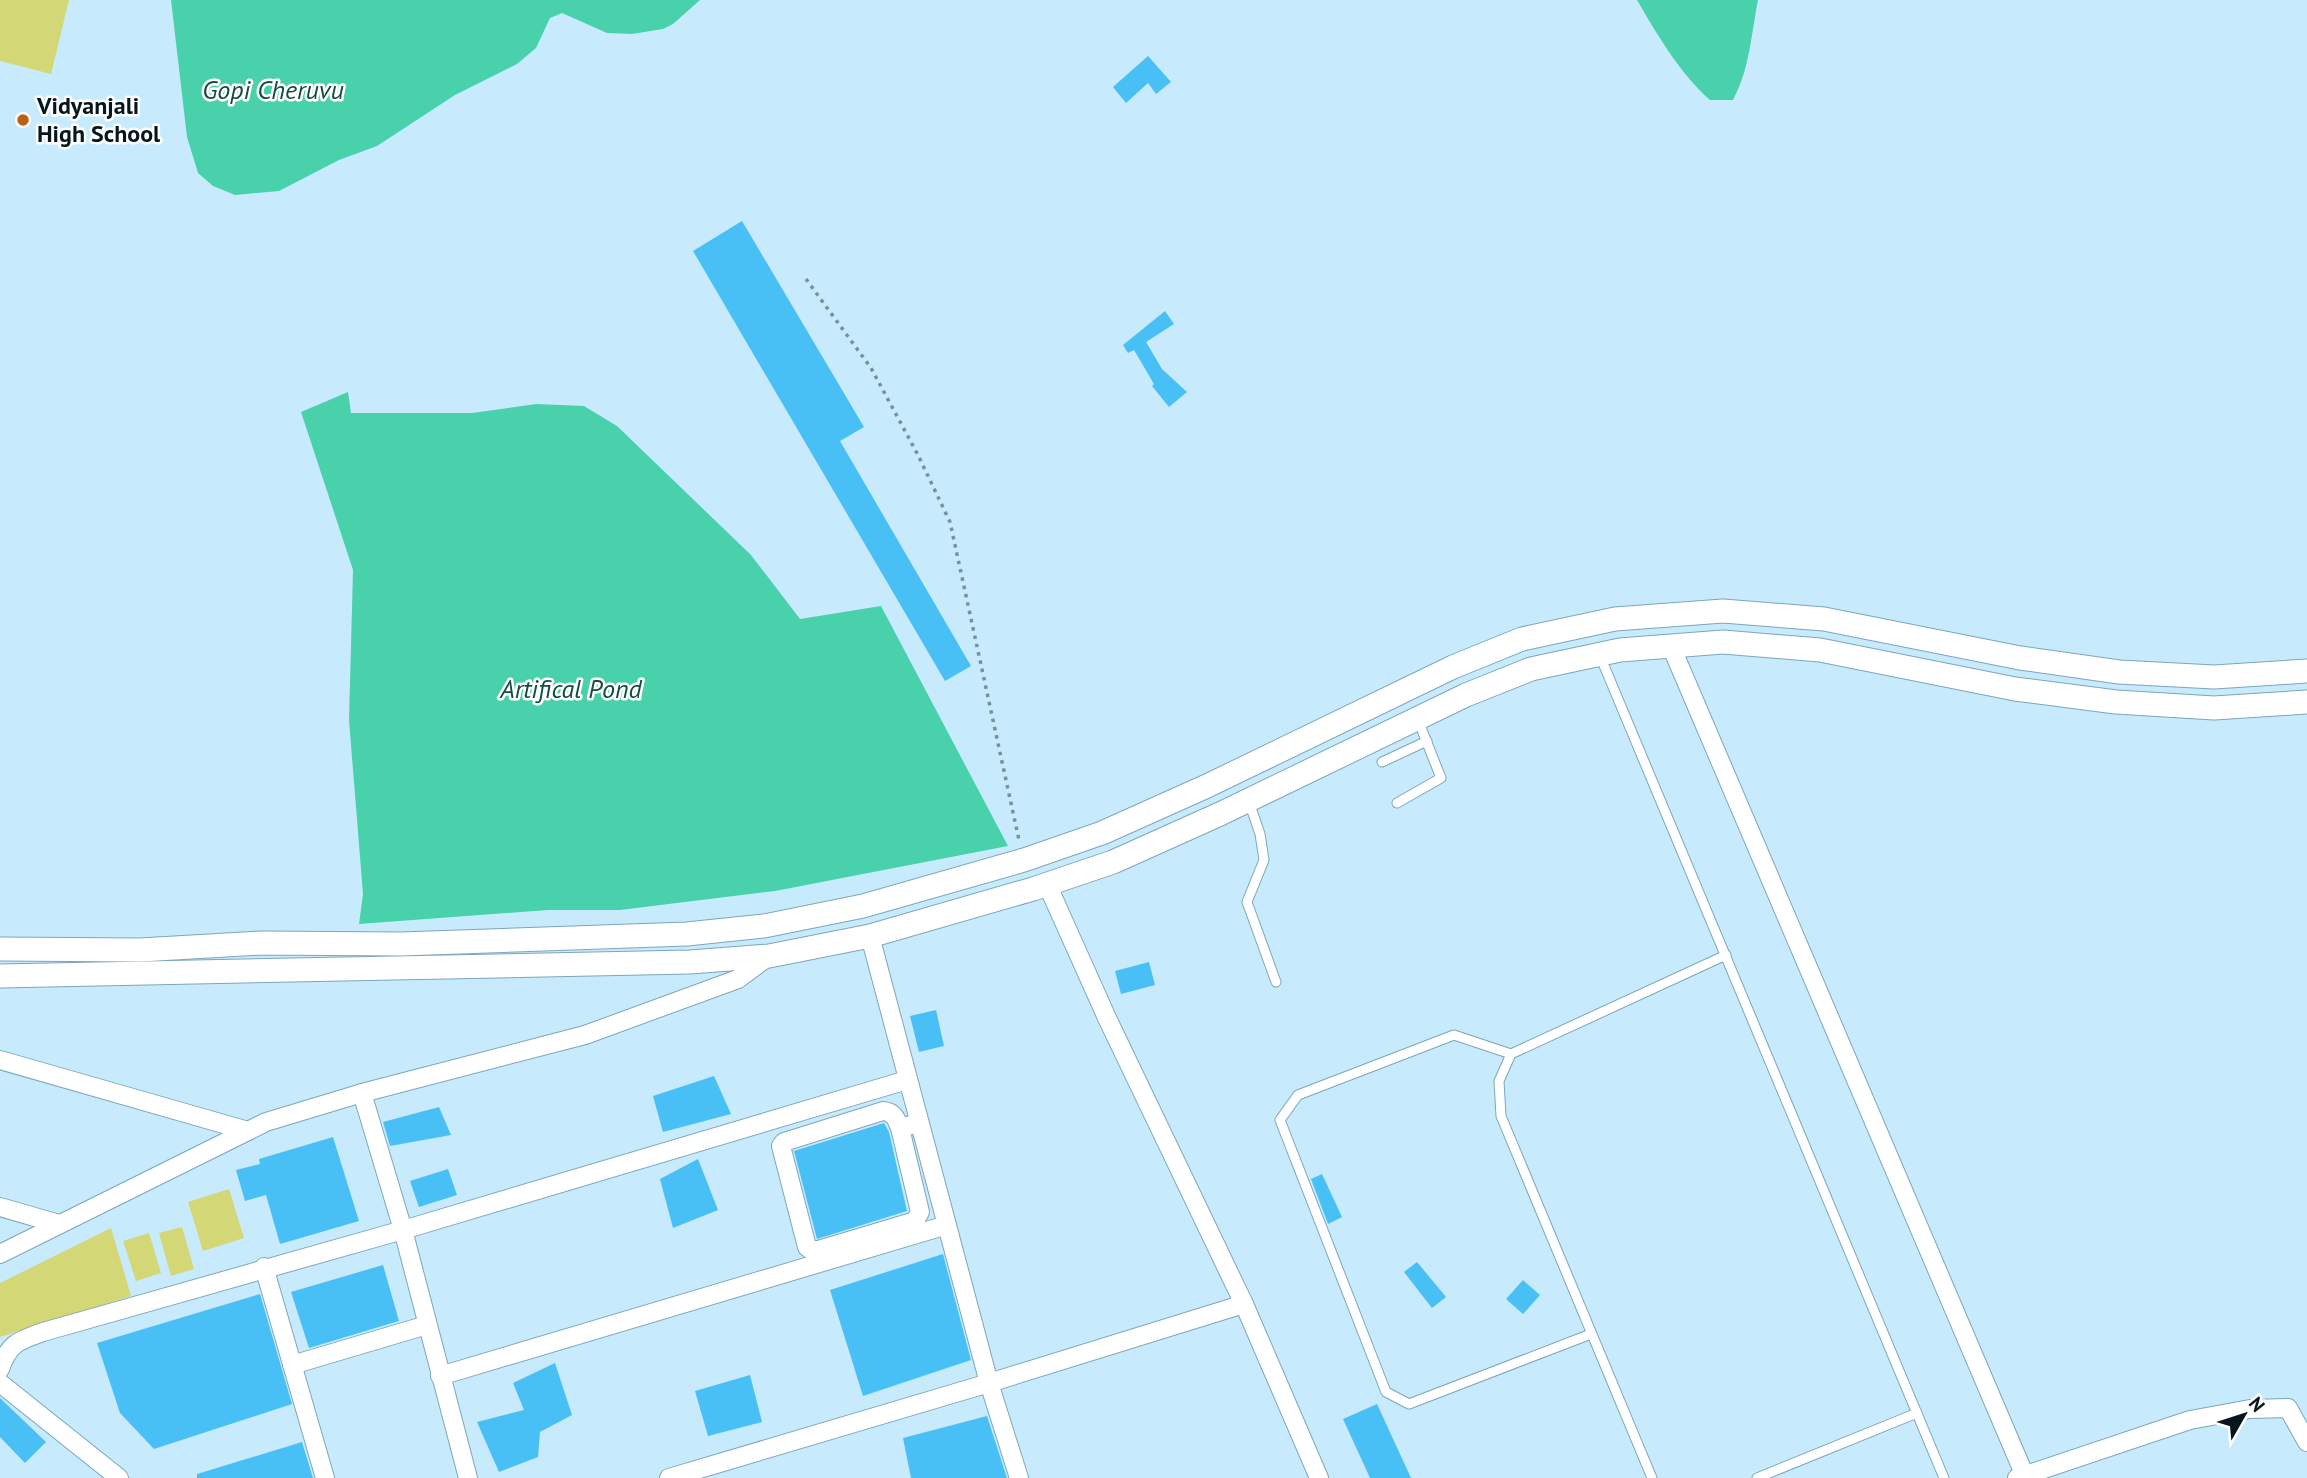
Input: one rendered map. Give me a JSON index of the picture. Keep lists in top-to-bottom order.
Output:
{
  "water": ["Gopi Cheruvu", "Artifical Pond"],
  "places": ["Vidyanjali High School"],
  "north": "top right"
}
